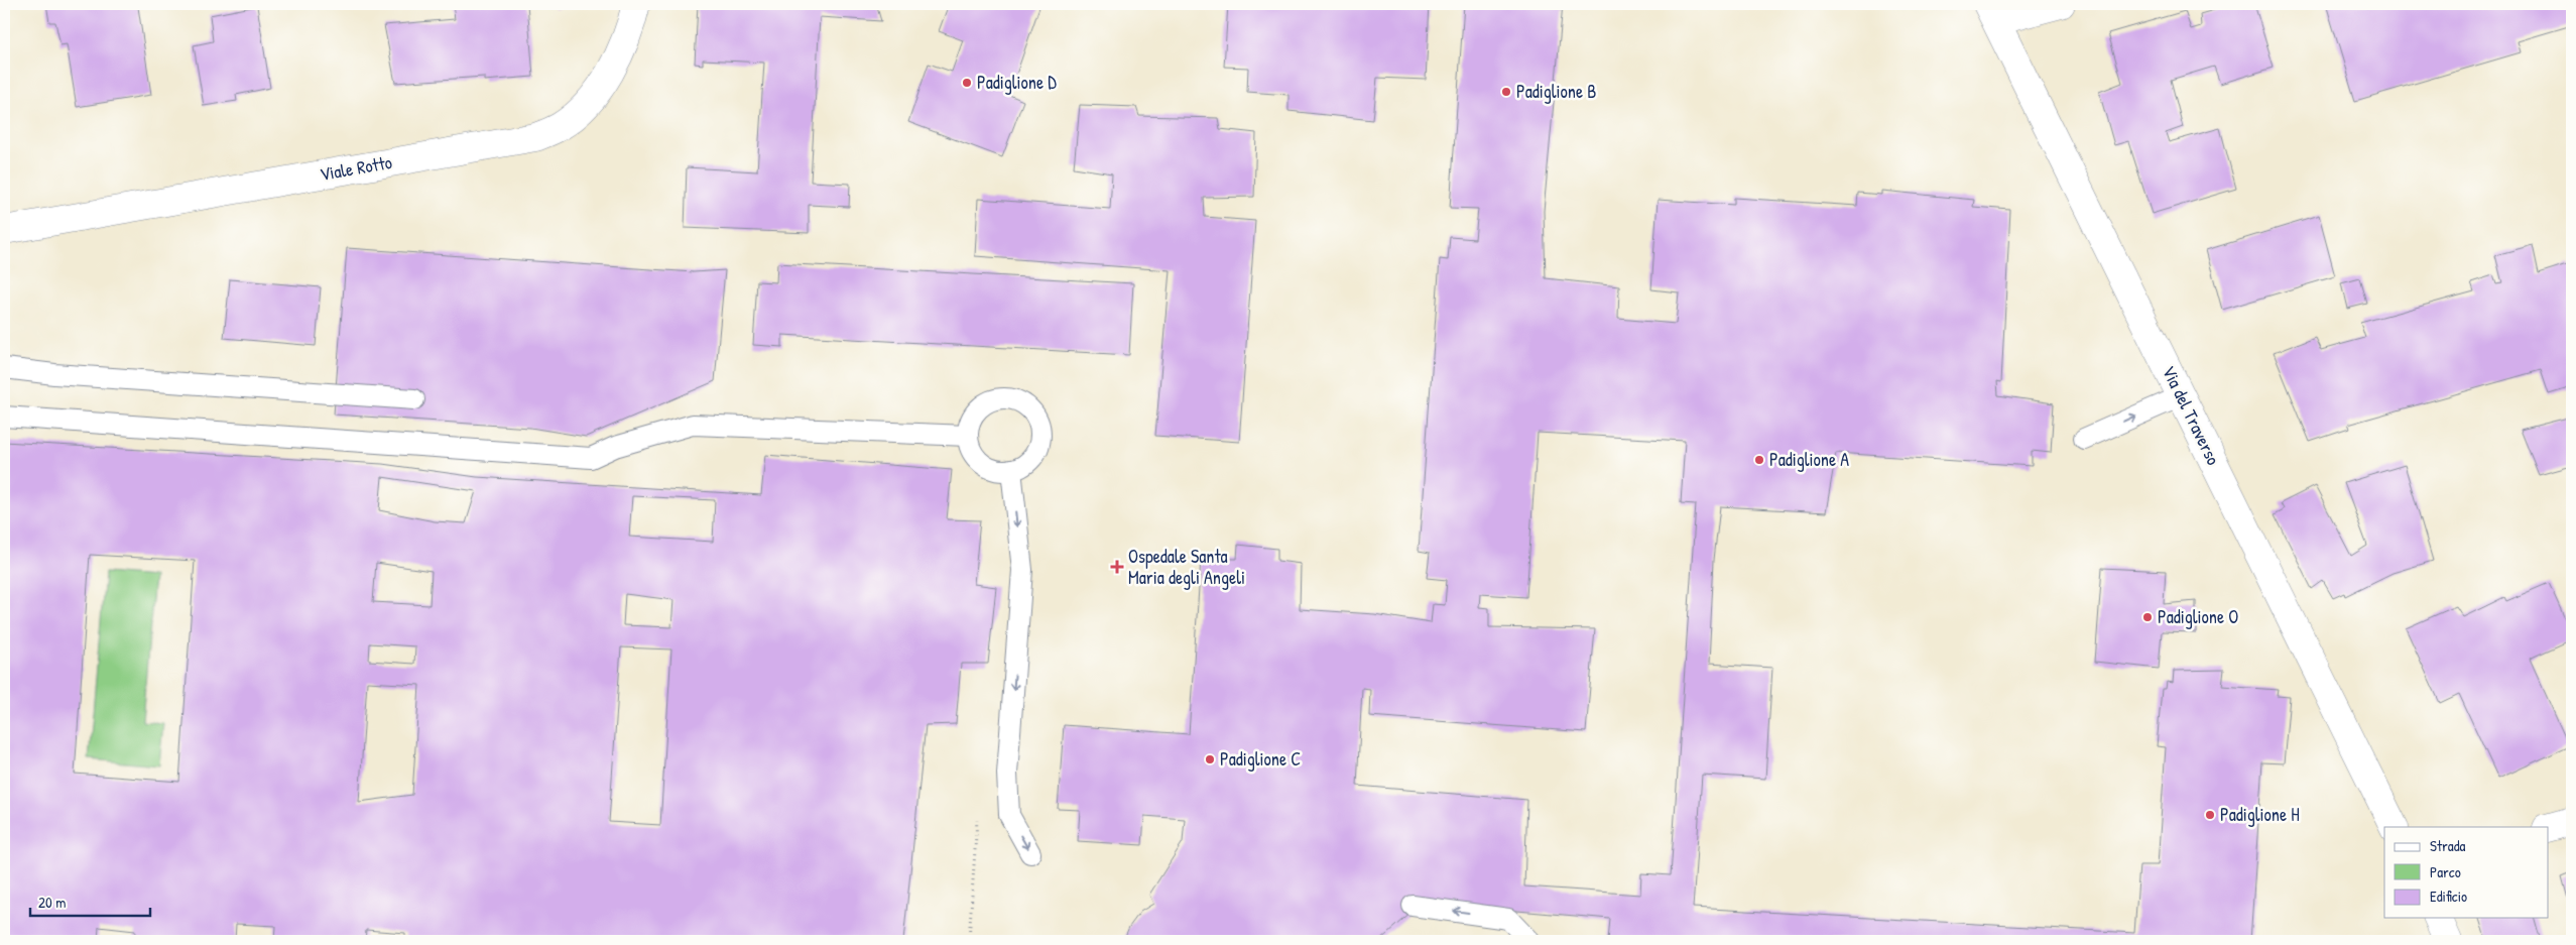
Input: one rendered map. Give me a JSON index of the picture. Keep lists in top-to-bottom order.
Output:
{
  "streets": {
    "street": ["Viale Rotto", "Via del Traverso"]
  },
  "places": {
    "other": [
      "Padiglione D",
      "Padiglione B",
      "Padiglione A",
      "Padiglione O",
      "Padiglione C",
      "Padiglione H"
    ],
    "health": ["Ospedale Santa Maria degli Angeli"]
  },
  "legend": ["Strada", "Parco", "Edificio"],
  "scale_bar": "20 m"
}
